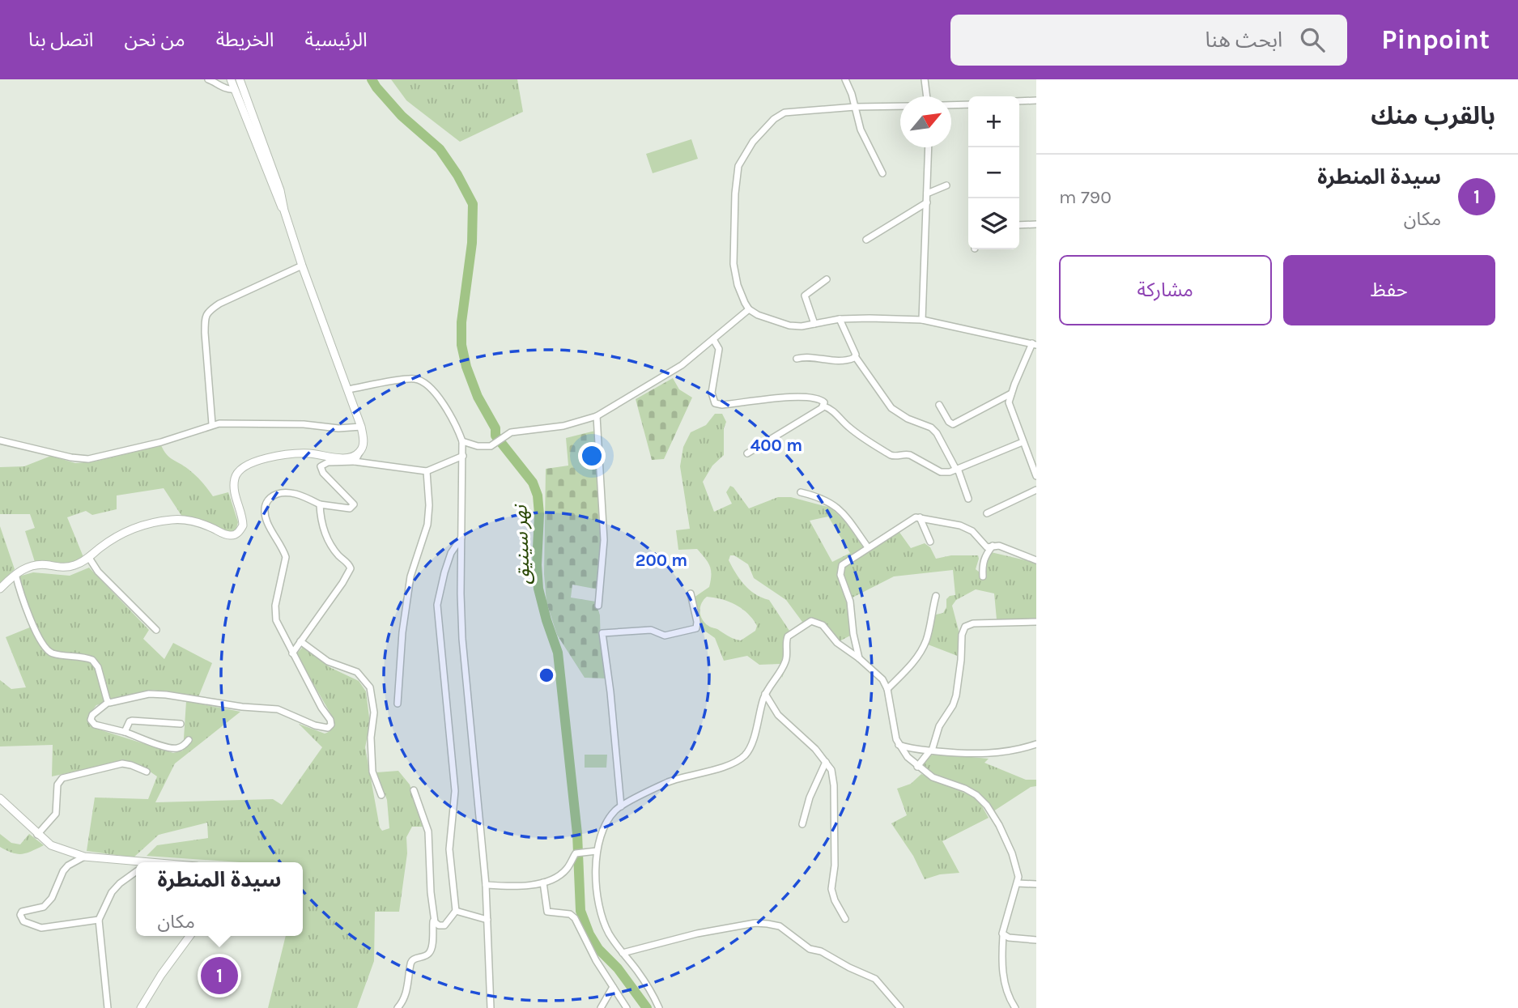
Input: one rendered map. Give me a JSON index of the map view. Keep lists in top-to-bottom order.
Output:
{
  "water": ["نهر سينيق"],
  "north": "top right",
  "page": {
    "header": "Pinpoint",
    "search": "ابحث هنا",
    "nav": [
      "الرئيسية",
      "الخريطة",
      "من نحن",
      "اتصل بنا"
    ],
    "heading": "بالقرب منك",
    "map_buttons": ["+", "−"],
    "list": [
      {
        "mark": "1",
        "name": "سيدة المنطرة",
        "note": "مكان",
        "value": "790 m"
      }
    ],
    "buttons": ["حفظ", "مشاركة"],
    "popup": ["سيدة المنطرة", "مكان"],
    "pins": "1"
  },
  "rings": ["400 m", "200 m"]
}
